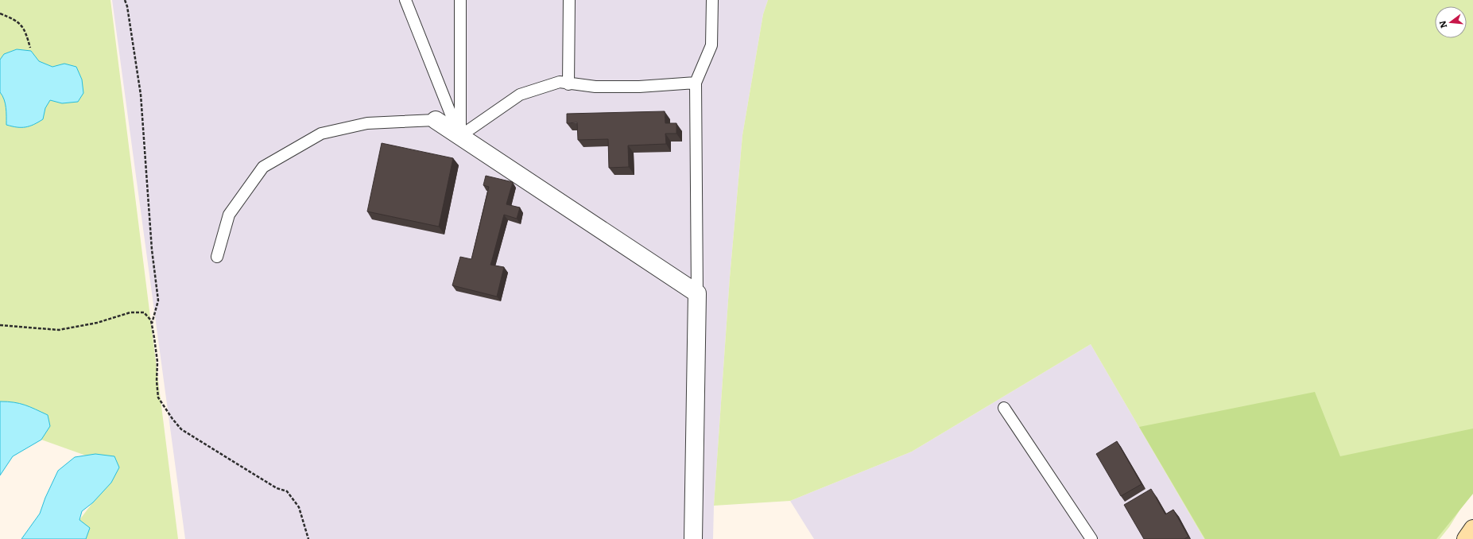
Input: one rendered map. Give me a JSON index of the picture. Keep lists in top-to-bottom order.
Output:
{
  "north": "left"
}
